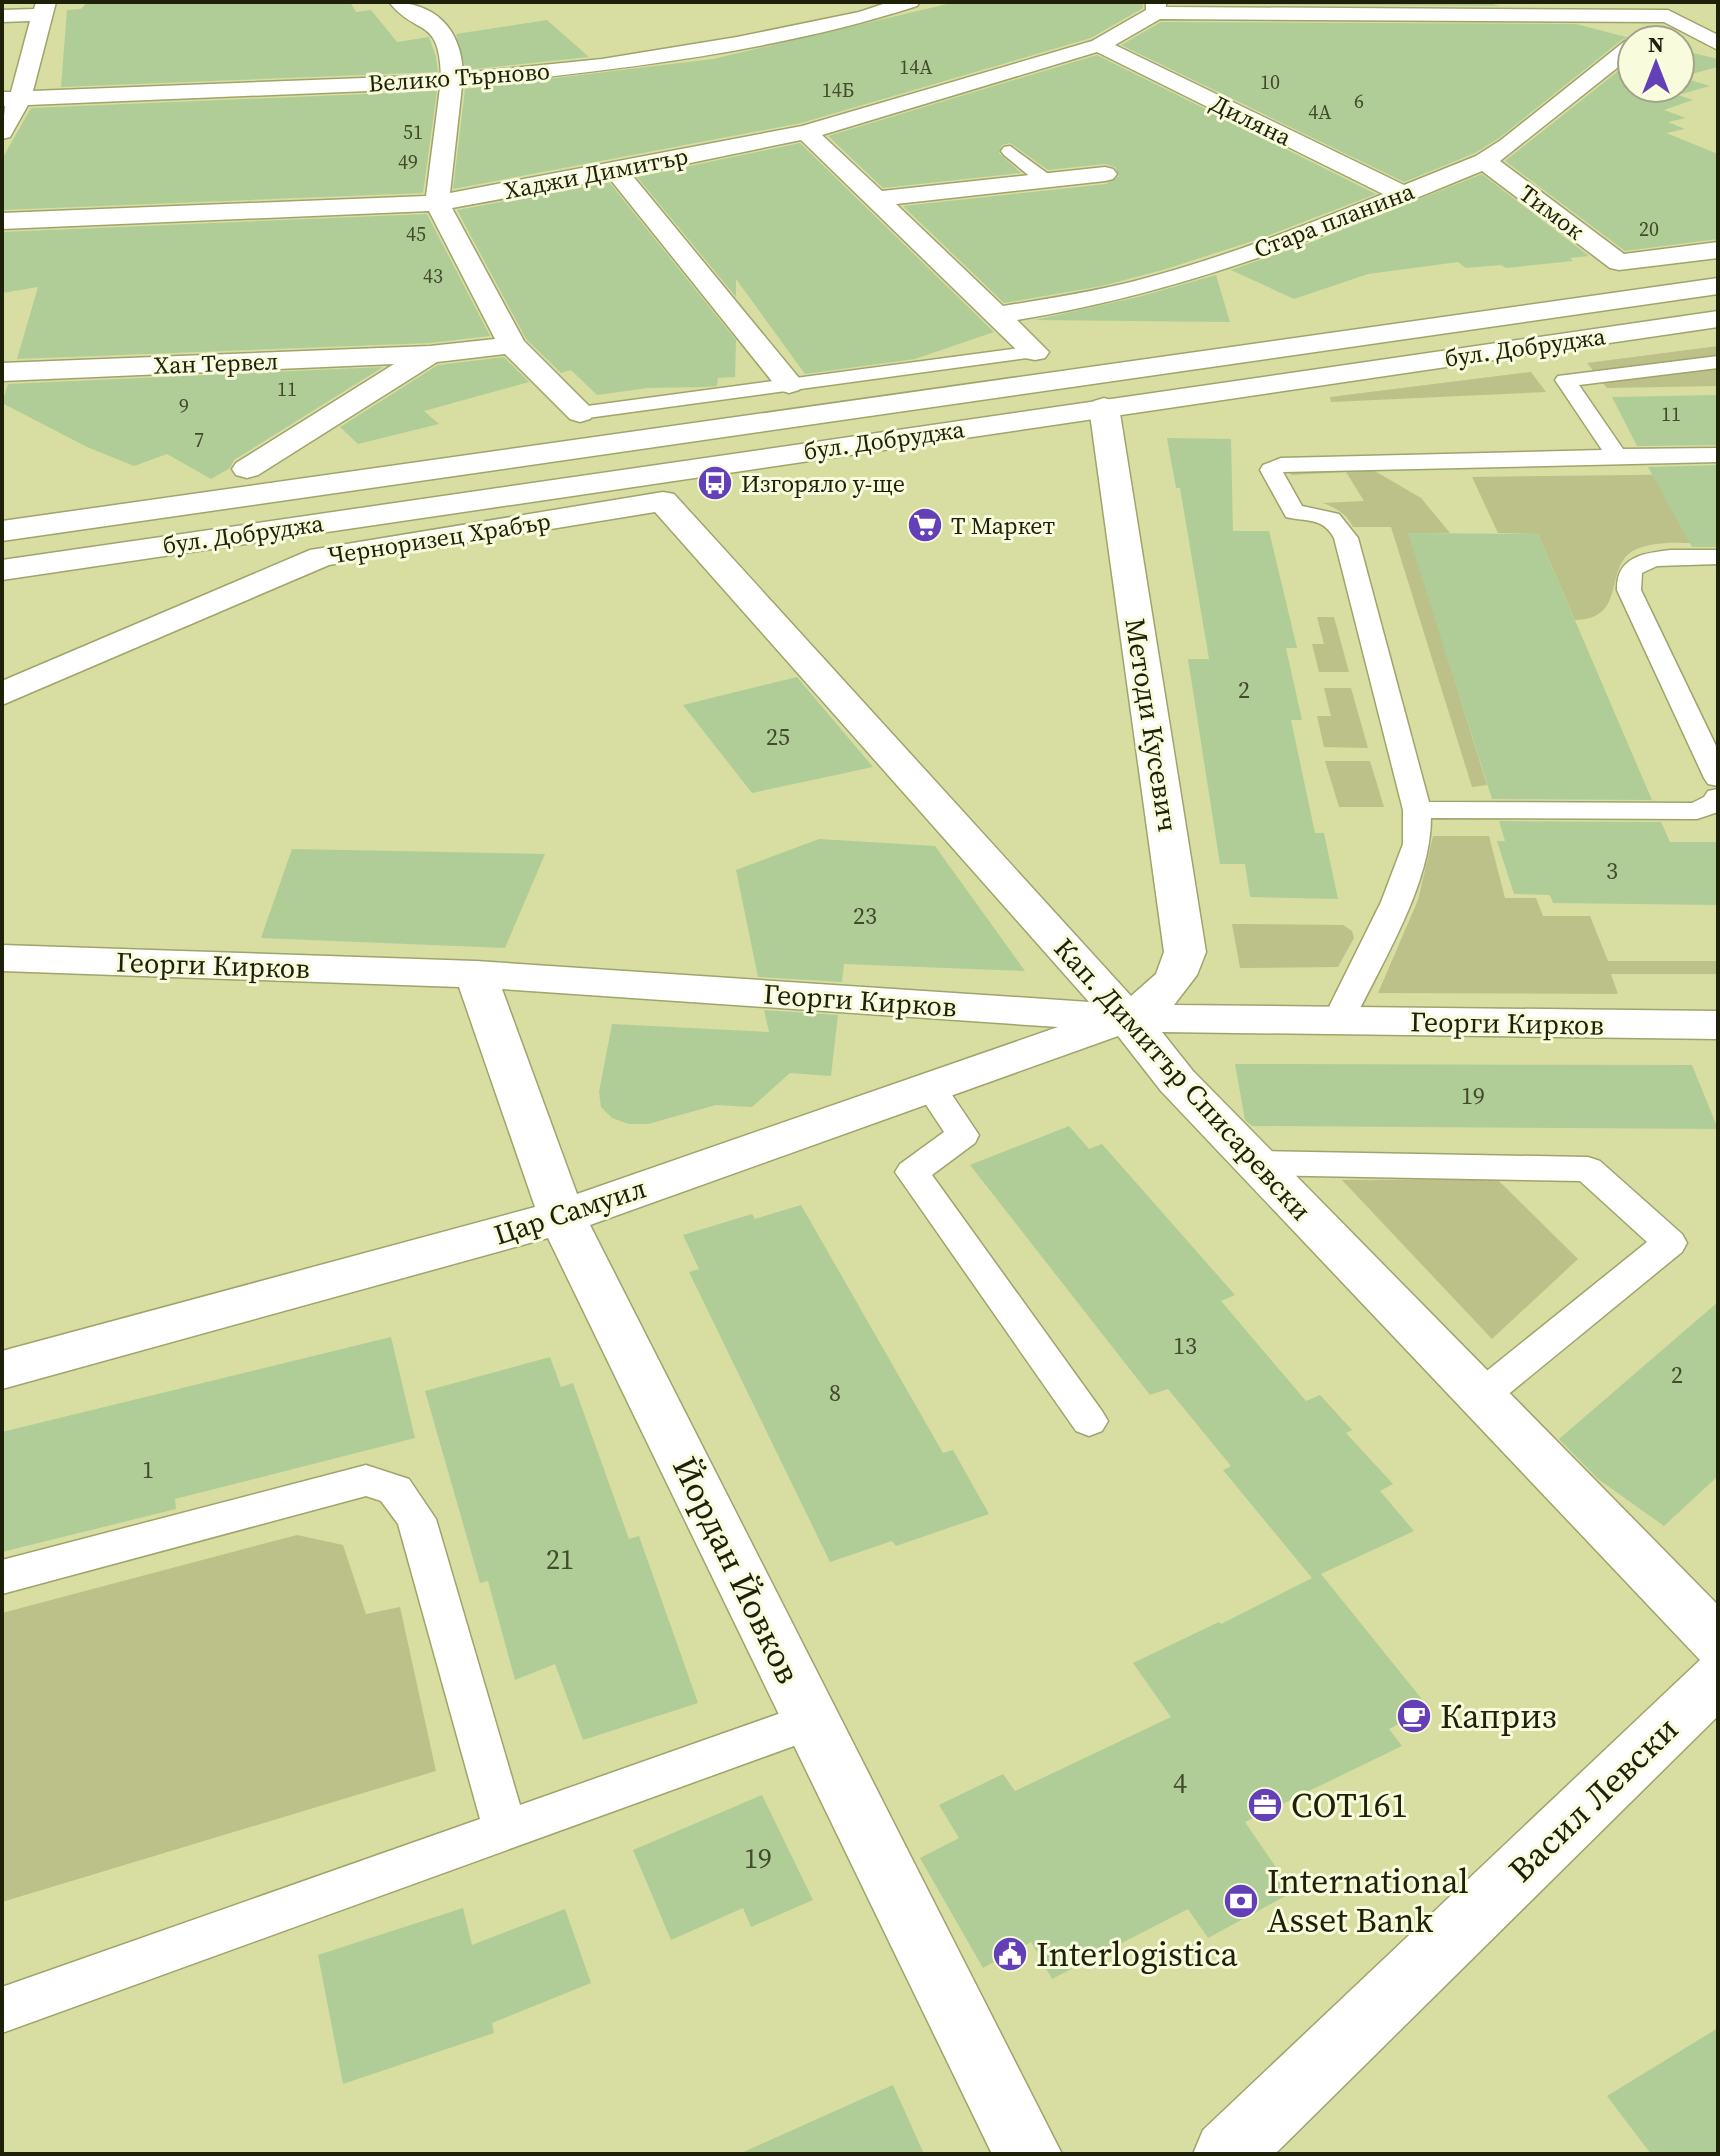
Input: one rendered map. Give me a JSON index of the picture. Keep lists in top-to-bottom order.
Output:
{
  "streets": {
    "street": [
      "Велико Търново",
      "Диляна",
      "Хаджи Димитър",
      "Тимок",
      "Стара планина",
      "бул. Добруджа",
      "Хан Тервел",
      "Черноризец Храбър",
      "Методи Кусевич",
      "Георги Кирков",
      "Кап. Димитър Списаревски",
      "Цар Самуил",
      "Йордан Йовков",
      "Васил Левски"
    ]
  },
  "crossings": [
    ["Диляна", "Хаджи Димитър"],
    ["Диляна", "Стара планина"],
    ["Тимок", "Стара планина"],
    ["бул. Добруджа", "Методи Кусевич"],
    ["Черноризец Храбър", "Кап. Димитър Списаревски"],
    ["Методи Кусевич", "Георги Кирков"],
    ["Методи Кусевич", "Кап. Димитър Списаревски"],
    ["Методи Кусевич", "Цар Самуил"],
    ["Георги Кирков", "Кап. Димитър Списаревски"],
    ["Георги Кирков", "Цар Самуил"],
    ["Георги Кирков", "Йордан Йовков"],
    ["Кап. Димитър Списаревски", "Цар Самуил"],
    ["Цар Самуил", "Йордан Йовков"]
  ],
  "places": {
    "bus stop": ["Изгоряло у-ще"],
    "supermarket": ["Т Маркет"],
    "cafe": ["Каприз"],
    "office": ["СОТ161"],
    "bank": ["International Asset Bank"],
    "public building": ["Interlogistica"]
  },
  "house_numbers": [
    "14А",
    "10",
    "14Б",
    "6",
    "4А",
    "51",
    "49",
    "20",
    "45",
    "43",
    "11",
    "9",
    "11",
    "7",
    "2",
    "25",
    "3",
    "23",
    "19",
    "13",
    "2",
    "8",
    "1",
    "21",
    "4",
    "19"
  ],
  "north": "top"
}
